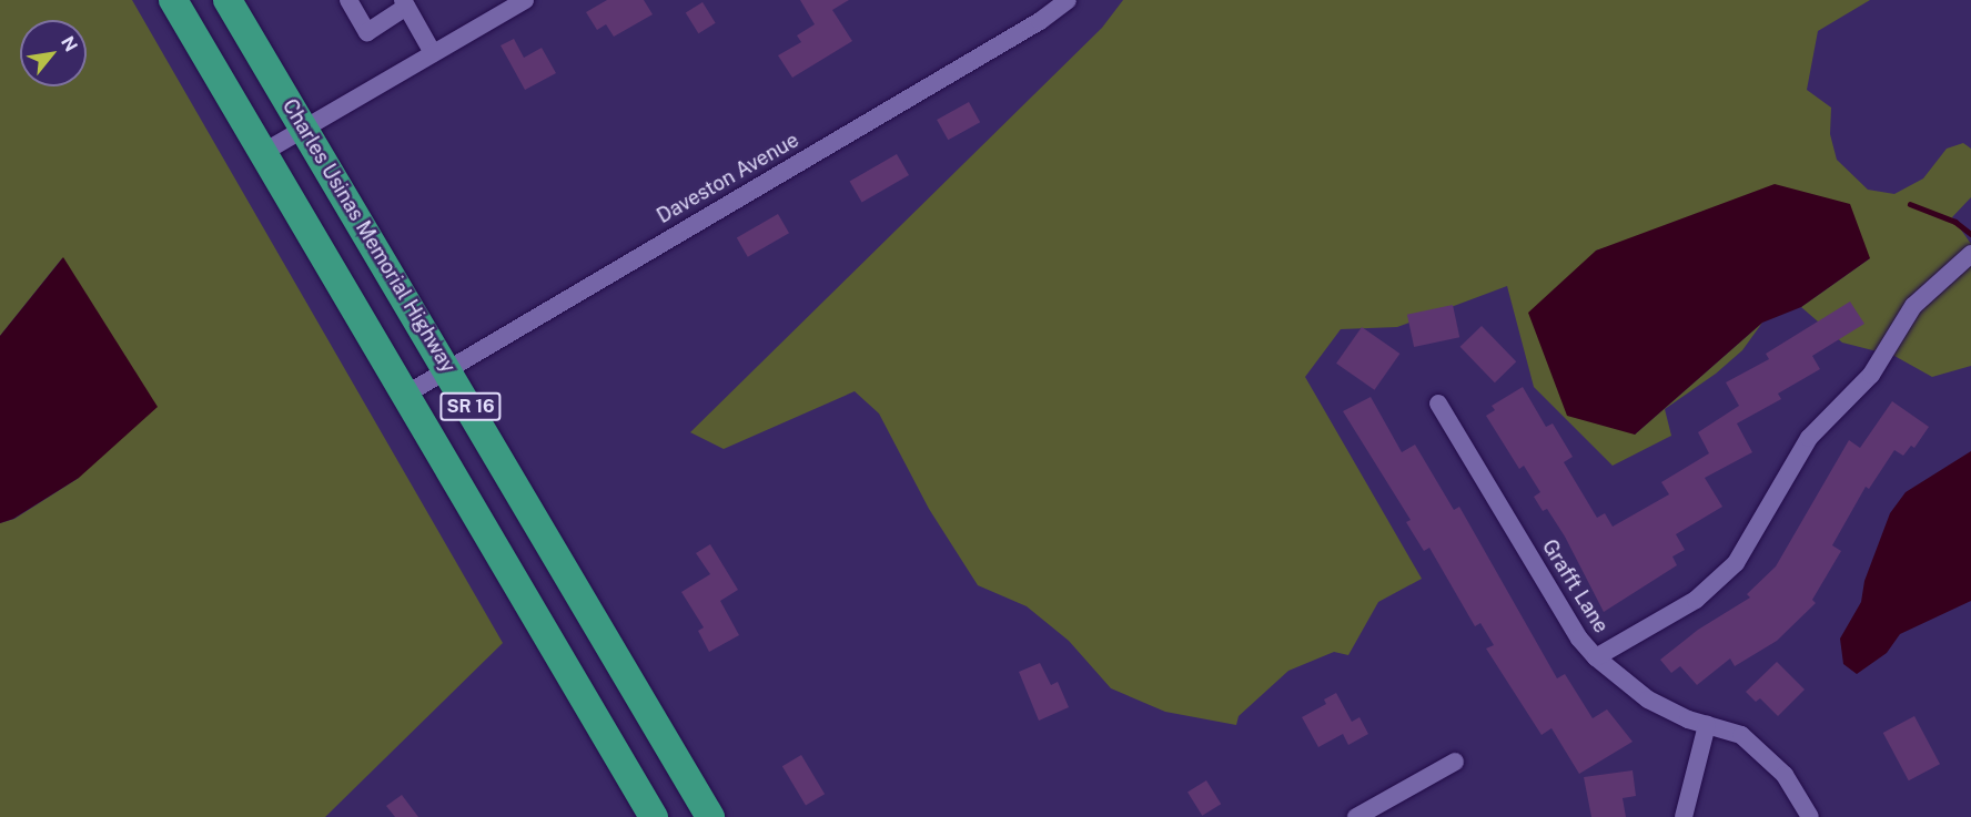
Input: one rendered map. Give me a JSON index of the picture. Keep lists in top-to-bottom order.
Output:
{
  "streets": {
    "highway": ["Charles Usinas Memorial Highway", "SR 16"],
    "street": ["Daveston Avenue", "Grafft Lane"]
  },
  "crossings": [
    ["Daveston Avenue", "Charles Usinas Memorial Highway"],
    ["Daveston Avenue", "SR 16"]
  ],
  "north": "top right"
}
